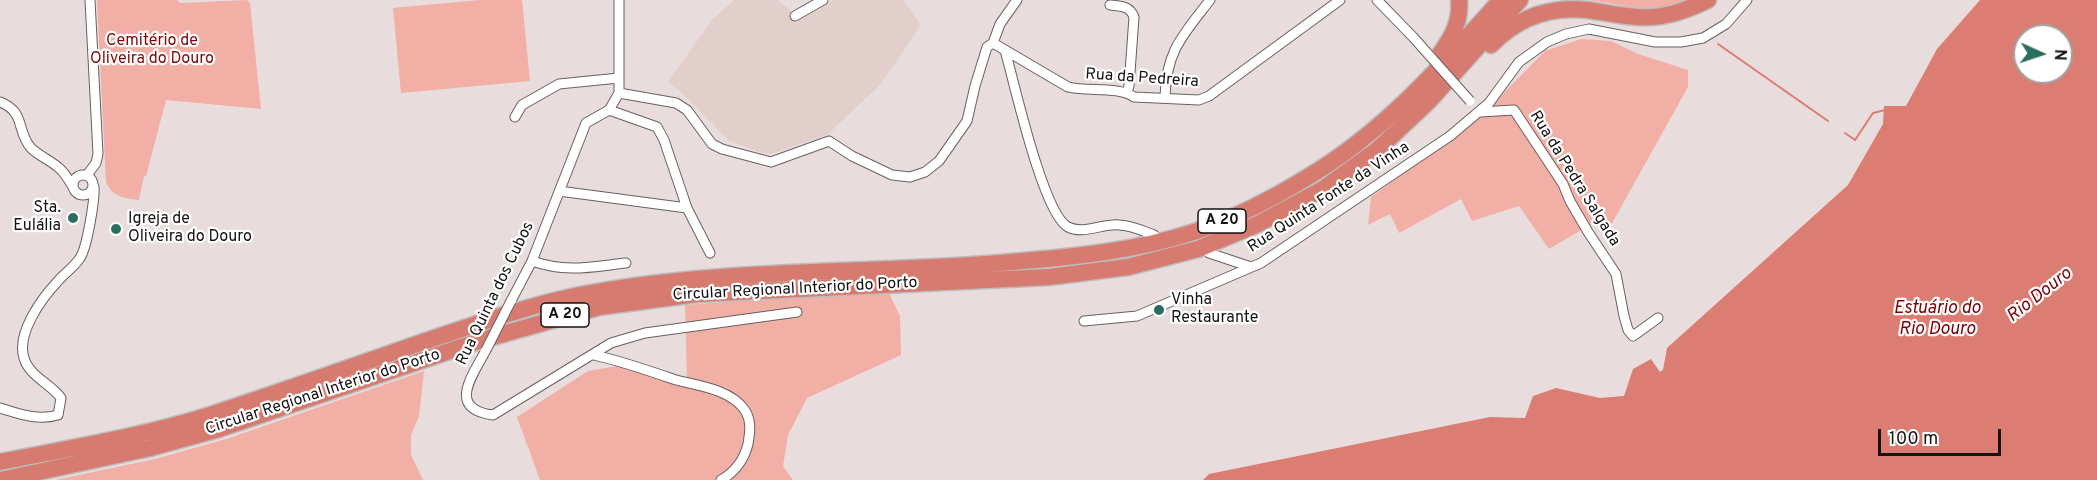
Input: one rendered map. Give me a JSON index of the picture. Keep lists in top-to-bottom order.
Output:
{
  "streets": {
    "highway": ["A 20", "Circular Regional Interior do Porto"],
    "street": [
      "Rua da Pedreira",
      "Rua da Pedra Salgada",
      "Rua Quinta Fonte da Vinha",
      "Rua Quinta dos Cubos"
    ]
  },
  "crossings": [
    ["Rua da Pedra Salgada", "Rua Quinta Fonte da Vinha"]
  ],
  "water": ["Rio Douro", "Estuário do Rio Douro"],
  "parks": ["Cemitério de Oliveira do Douro"],
  "places": ["Sta. Eulália", "Igreja de Oliveira do Douro", "Vinha Restaurante"],
  "scale_bar": "100 m",
  "north": "right"
}
